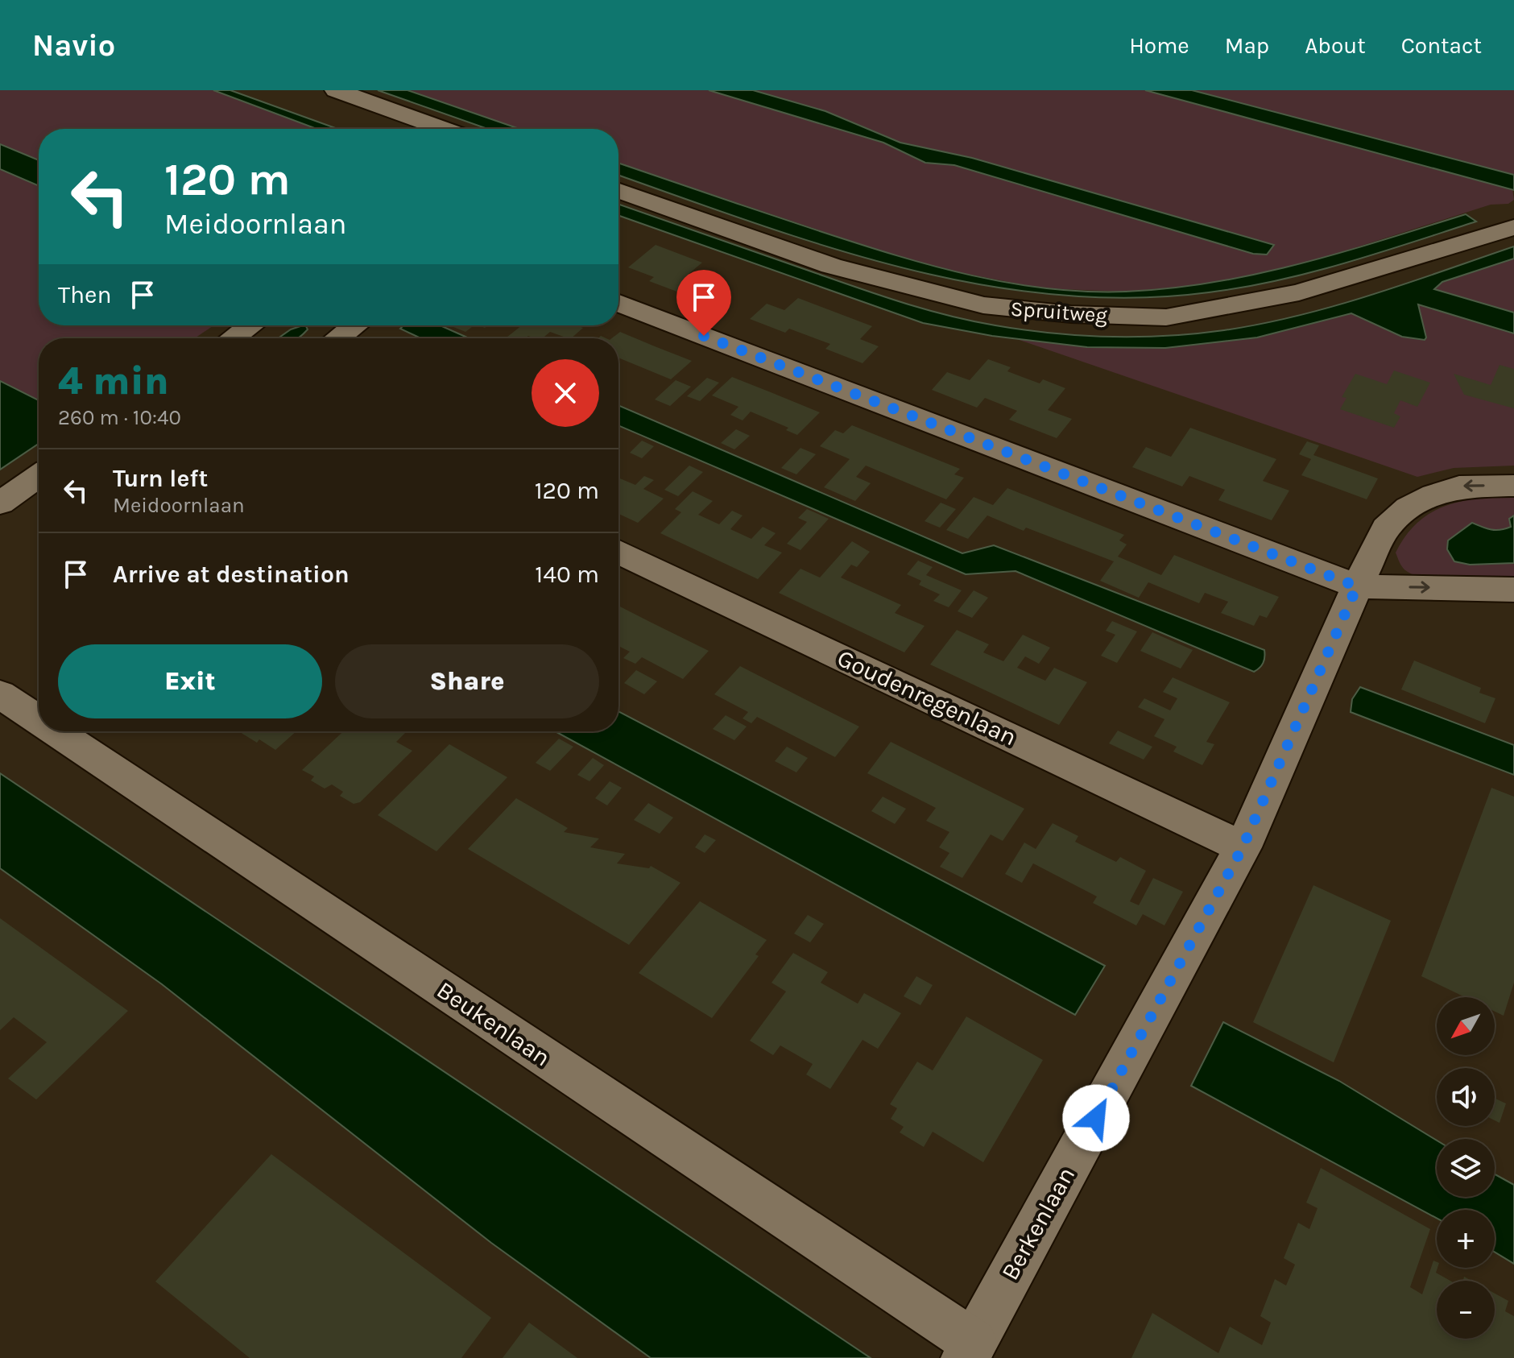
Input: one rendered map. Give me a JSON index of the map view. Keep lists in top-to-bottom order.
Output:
{
  "streets": {
    "street": [
      "Spruitweg",
      "Goudenregenlaan",
      "Beukenlaan",
      "Berkenlaan"
    ]
  },
  "crossings": [
    ["Goudenregenlaan", "Berkenlaan"],
    ["Beukenlaan", "Berkenlaan"]
  ],
  "north": "bottom left",
  "page": {
    "header": "Navio",
    "nav": [
      "Home",
      "Map",
      "About",
      "Contact"
    ],
    "turn": ["120 m", "Meidoornlaan"],
    "then": "Then",
    "heading": ["4 min", "260 m · 10:40"],
    "list": [
      {
        "name": "Turn left",
        "note": "Meidoornlaan",
        "value": "120 m"
      },
      {
        "name": "Arrive at destination",
        "value": "140 m"
      }
    ],
    "buttons": ["Exit", "Share"],
    "map_buttons": ["+", "−"]
  }
}
